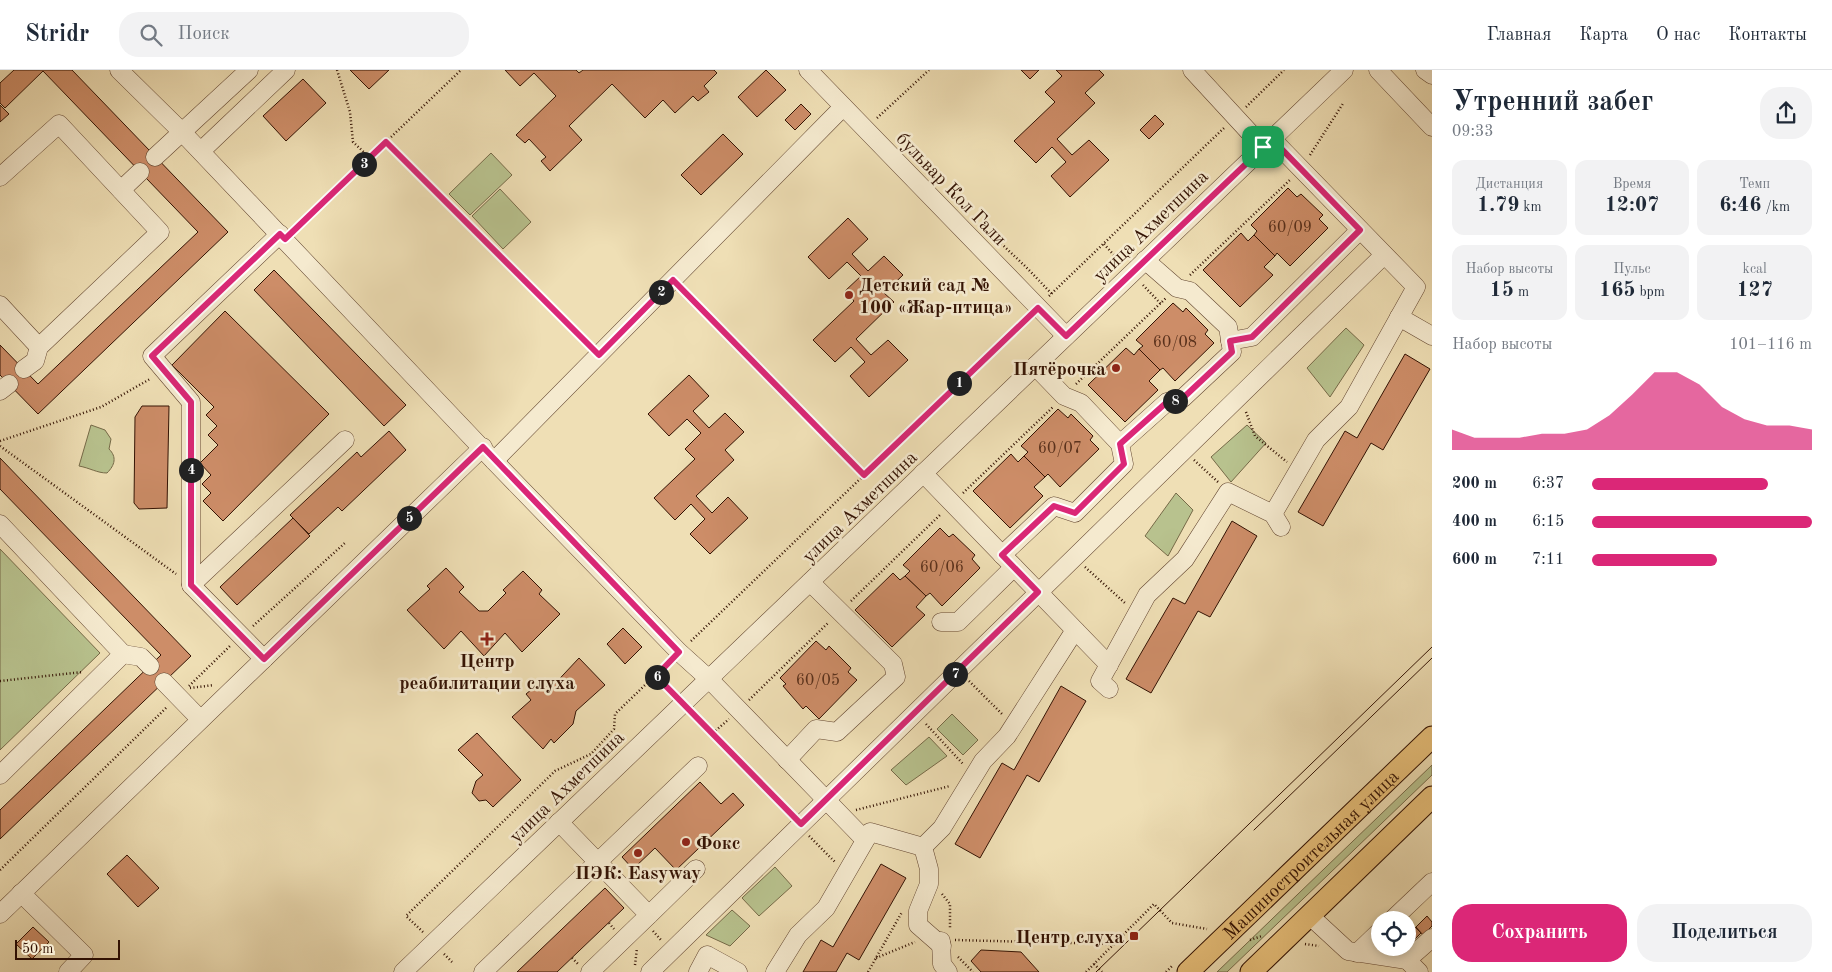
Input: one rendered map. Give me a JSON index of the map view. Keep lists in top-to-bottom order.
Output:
{
  "streets": {
    "main road": ["Машиностроительная улица"],
    "street": ["бульвар Кол Гали", "улица Ахметшина"]
  },
  "crossings": [
    ["бульвар Кол Гали", "улица Ахметшина"]
  ],
  "places": {
    "other": [
      "Детский сад № 100 «Жар-птица»",
      "Пятёрочка",
      "Фокс",
      "ПЭК: Easyway"
    ],
    "health": ["Центр реабилитации слуха"],
    "transit": ["Центр слуха"]
  },
  "house_numbers": [
    "60/09",
    "60/08",
    "60/07",
    "60/06",
    "60/05"
  ],
  "scale_bar": "50 m",
  "page": {
    "header": "Stridr",
    "search": "Поиск",
    "nav": [
      "Главная",
      "Карта",
      "О нас",
      "Контакты"
    ],
    "heading": ["Утренний забег", "09:33"],
    "pins": [
      "3",
      "2",
      "1",
      "8",
      "4",
      "5",
      "7",
      "6"
    ],
    "stats": [
      ["Дистанция", "1.79 km"],
      ["Время", "12:07"],
      ["Темп", "6:46 /km"],
      ["Набор высоты", "15 m"],
      ["Пульс", "165 bpm"],
      ["kcal", "127"]
    ],
    "chart": ["Набор высоты", "101–116 m"],
    "list": [
      {
        "name": "200 m",
        "note": "6:37"
      },
      {
        "name": "400 m",
        "note": "6:15"
      },
      {
        "name": "600 m",
        "note": "7:11"
      }
    ],
    "buttons": ["Сохранить", "Поделиться"],
    "scale": "50 m"
  }
}
